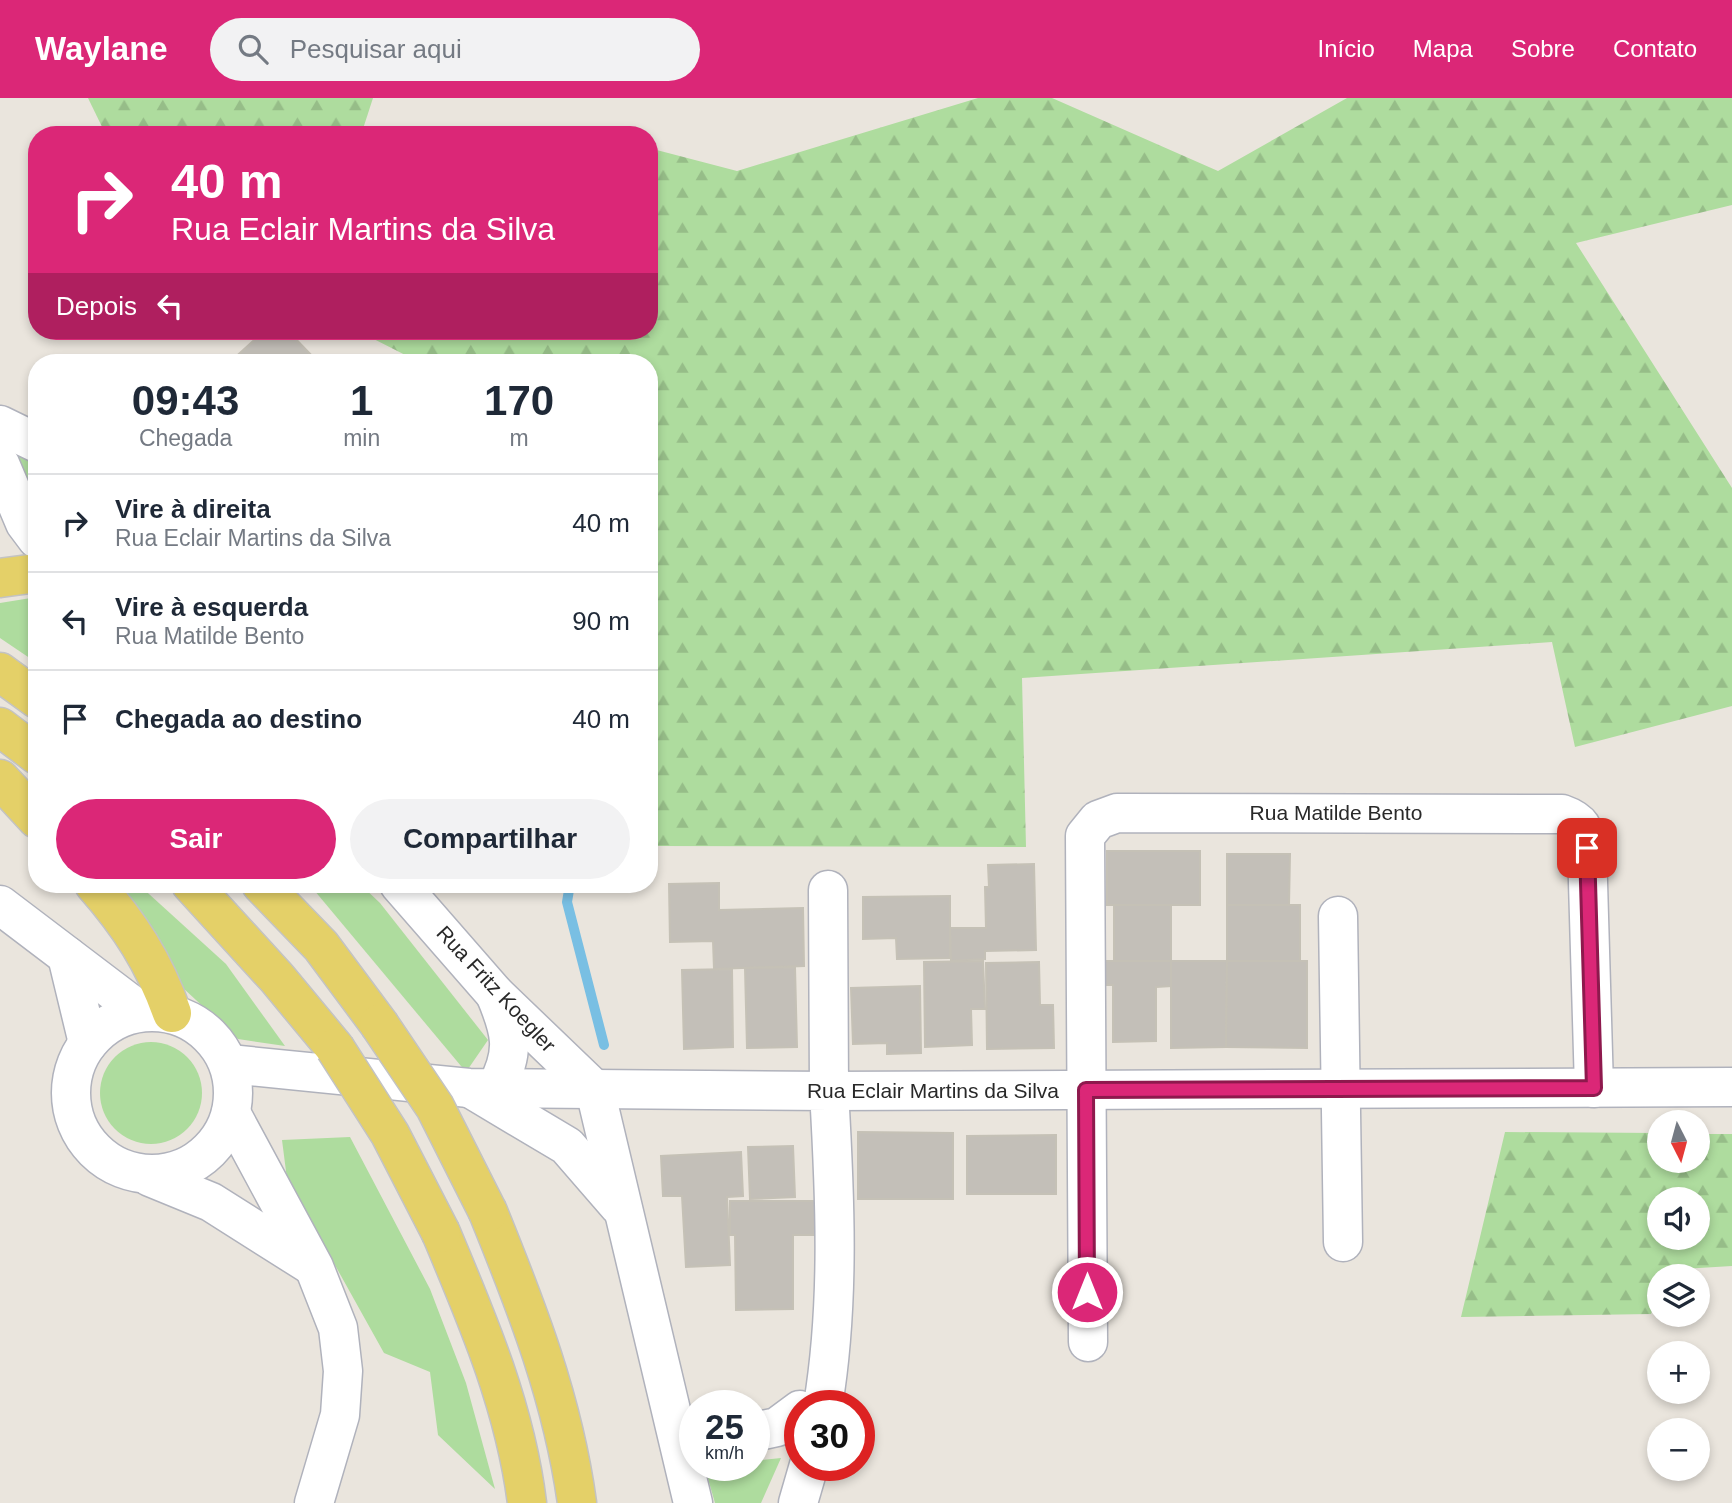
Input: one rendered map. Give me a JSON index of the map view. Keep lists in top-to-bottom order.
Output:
{
  "streets": {
    "street": ["Rua Matilde Bento", "Rua Fritz Koegler", "Rua Eclair Martins da Silva"]
  },
  "crossings": [
    ["Rua Matilde Bento", "Rua Eclair Martins da Silva"],
    ["Rua Fritz Koegler", "Rua Eclair Martins da Silva"]
  ],
  "north": "bottom",
  "page": {
    "header": "Waylane",
    "search": "Pesquisar aqui",
    "nav": [
      "Início",
      "Mapa",
      "Sobre",
      "Contato"
    ],
    "turn": ["40 m", "Rua Eclair Martins da Silva"],
    "then": "Depois",
    "eta": [
      "09:43",
      "Chegada",
      "1",
      "min",
      "170",
      "m"
    ],
    "list": [
      {
        "name": "Vire à direita",
        "note": "Rua Eclair Martins da Silva",
        "value": "40 m"
      },
      {
        "name": "Vire à esquerda",
        "note": "Rua Matilde Bento",
        "value": "90 m"
      },
      {
        "name": "Chegada ao destino",
        "value": "40 m"
      }
    ],
    "buttons": ["Sair", "Compartilhar"],
    "map_buttons": ["+", "−"],
    "speed": "25 km/h",
    "limit": "30"
  }
}
